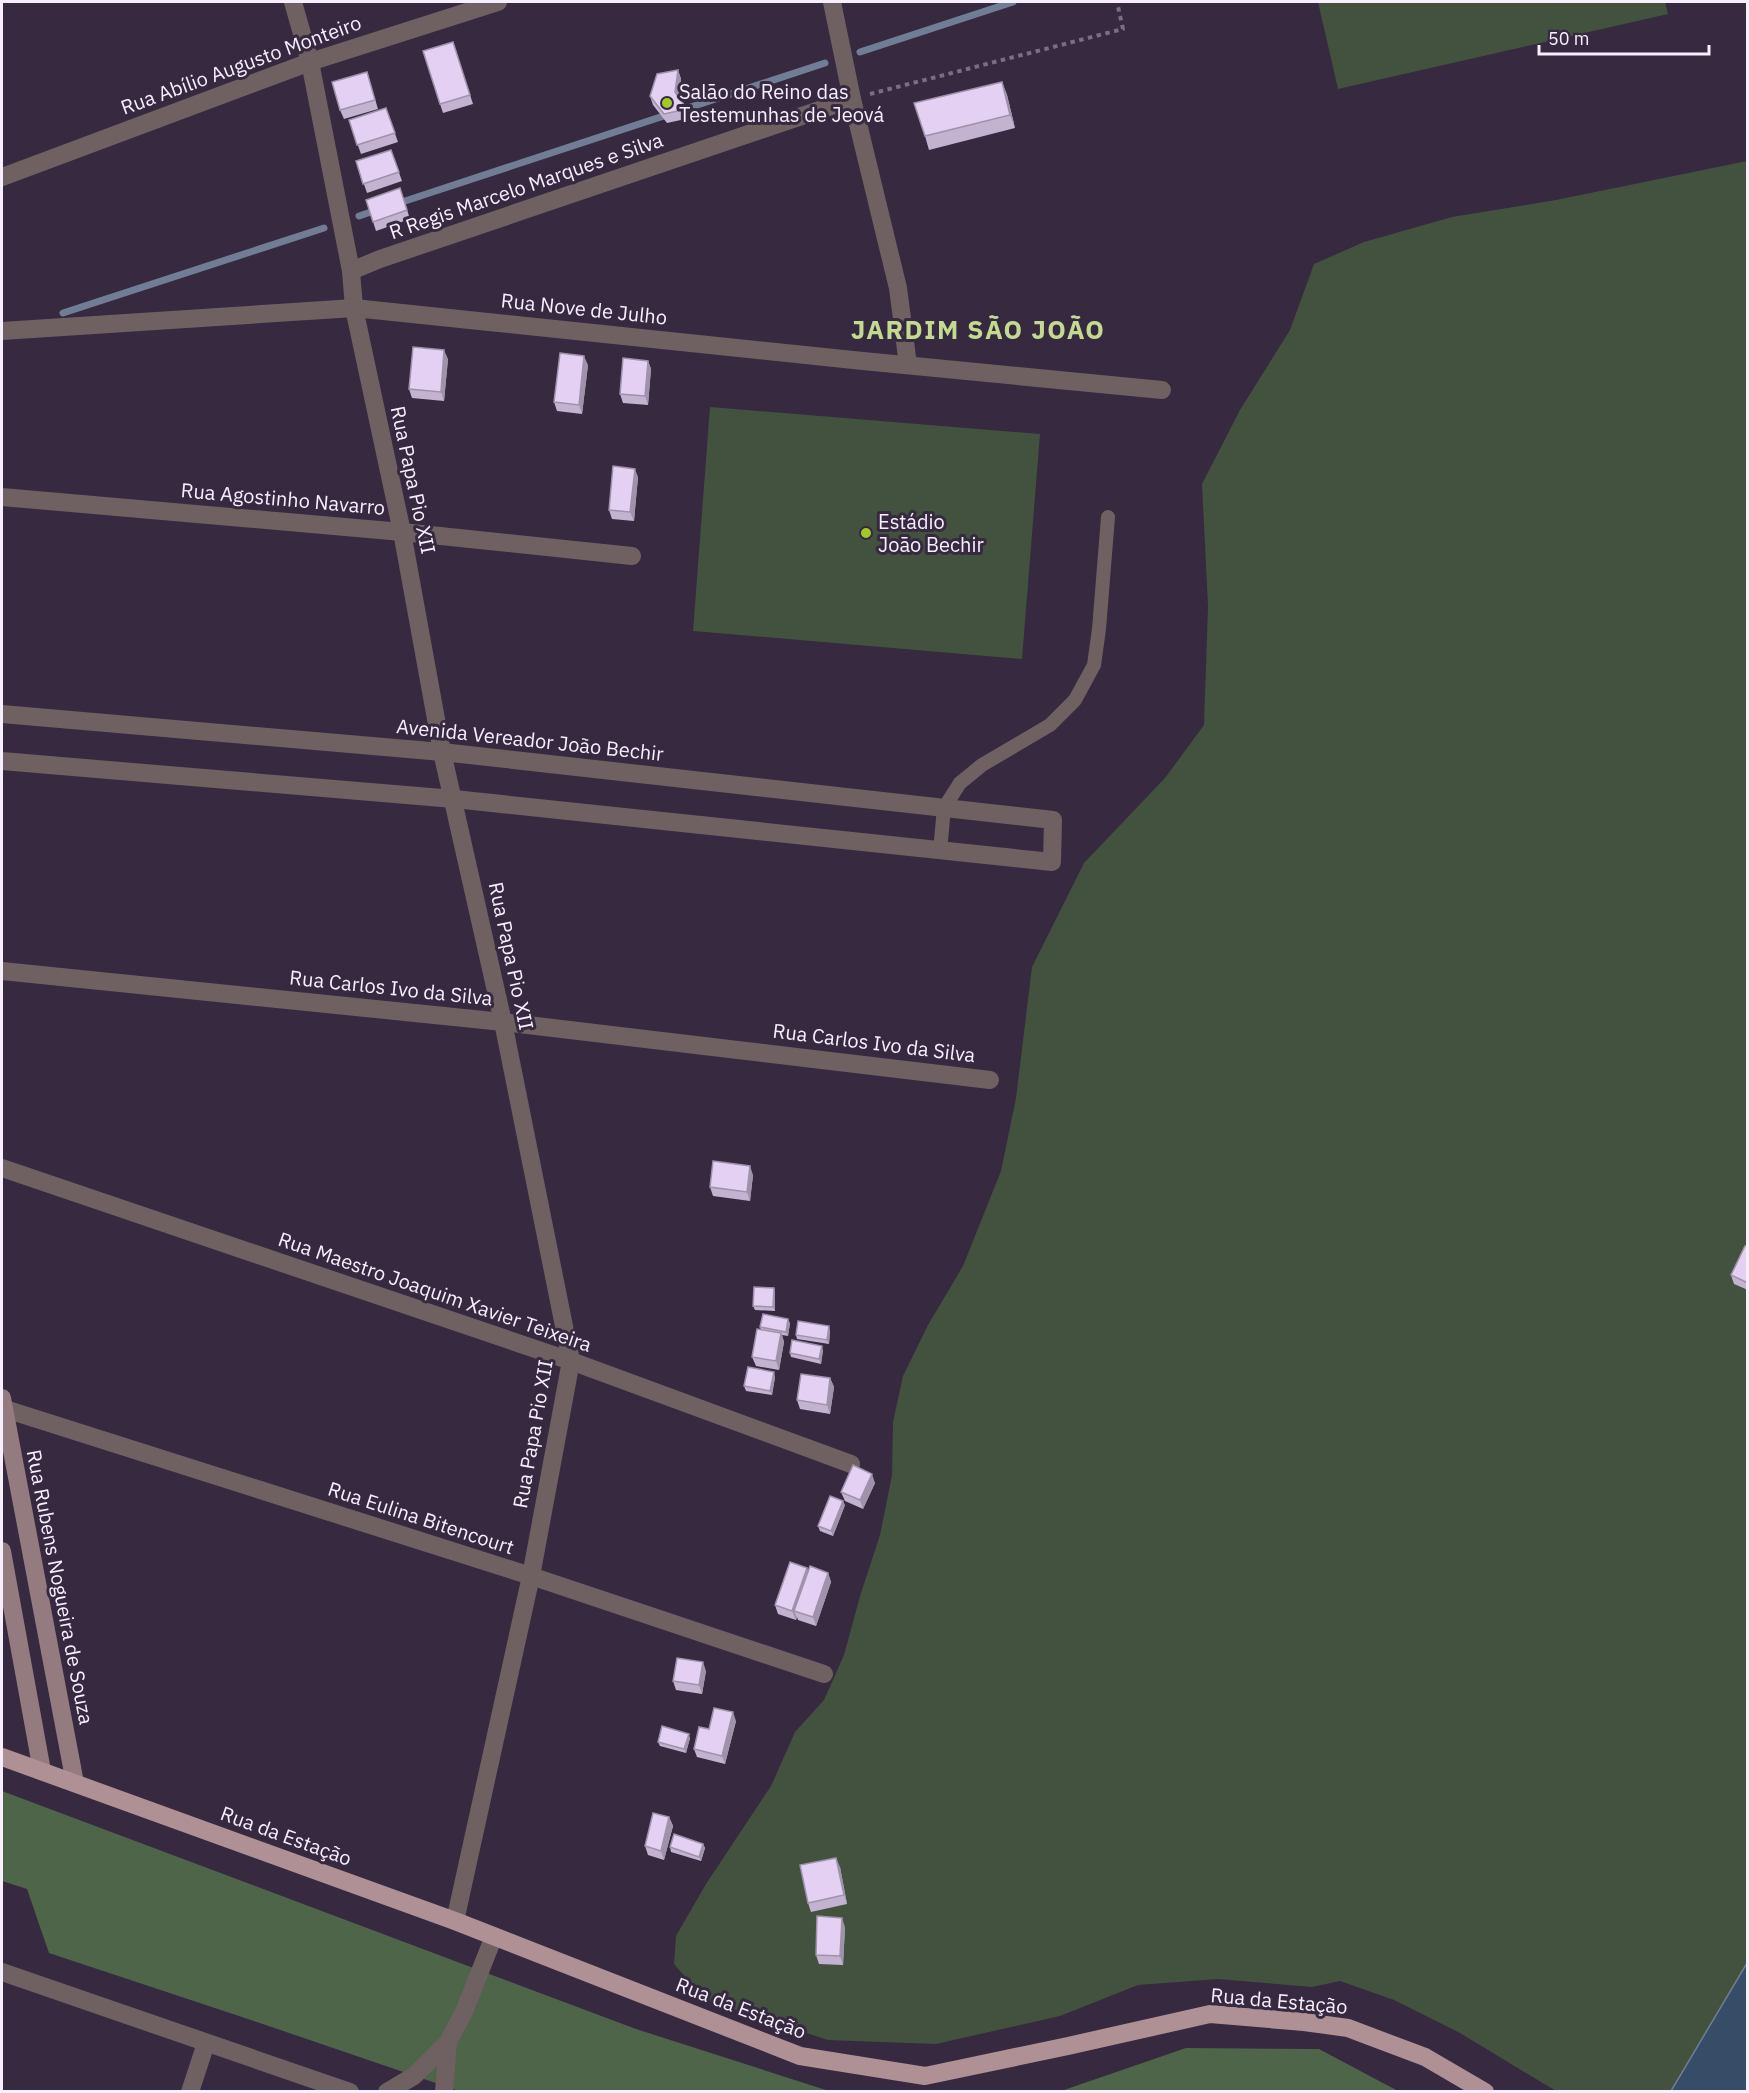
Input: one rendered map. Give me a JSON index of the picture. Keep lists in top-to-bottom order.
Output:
{
  "streets": {
    "main road": ["Rua da Estação"],
    "street": [
      "Rua Abílio Augusto Monteiro",
      "R Regis Marcelo Marques e Silva",
      "Rua Nove de Julho",
      "Rua Papa Pio XII",
      "Rua Agostinho Navarro",
      "Avenida Vereador João Bechir",
      "Rua Carlos Ivo da Silva",
      "Rua Maestro Joaquim Xavier Teixeira",
      "Rua Eulina Bitencourt",
      "Rua Rubens Nogueira de Souza"
    ]
  },
  "crossings": [
    ["Rua Abílio Augusto Monteiro", "Rua Papa Pio XII"],
    ["R Regis Marcelo Marques e Silva", "Rua Papa Pio XII"],
    ["Rua Nove de Julho", "Rua Papa Pio XII"],
    ["Rua Papa Pio XII", "Rua Agostinho Navarro"],
    ["Rua Papa Pio XII", "Avenida Vereador João Bechir"],
    ["Rua Papa Pio XII", "Rua Carlos Ivo da Silva"],
    ["Rua Papa Pio XII", "Rua Maestro Joaquim Xavier Teixeira"],
    ["Rua Papa Pio XII", "Rua Eulina Bitencourt"],
    ["Rua Papa Pio XII", "Rua da Estação"],
    ["Rua Eulina Bitencourt", "Rua Rubens Nogueira de Souza"],
    ["Rua Rubens Nogueira de Souza", "Rua da Estação"]
  ],
  "districts": ["JARDIM SÃO JOÃO"],
  "places": ["Salão do Reino das Testemunhas de Jeová", "Estádio João Bechir"],
  "scale_bar": "50 m"
}
